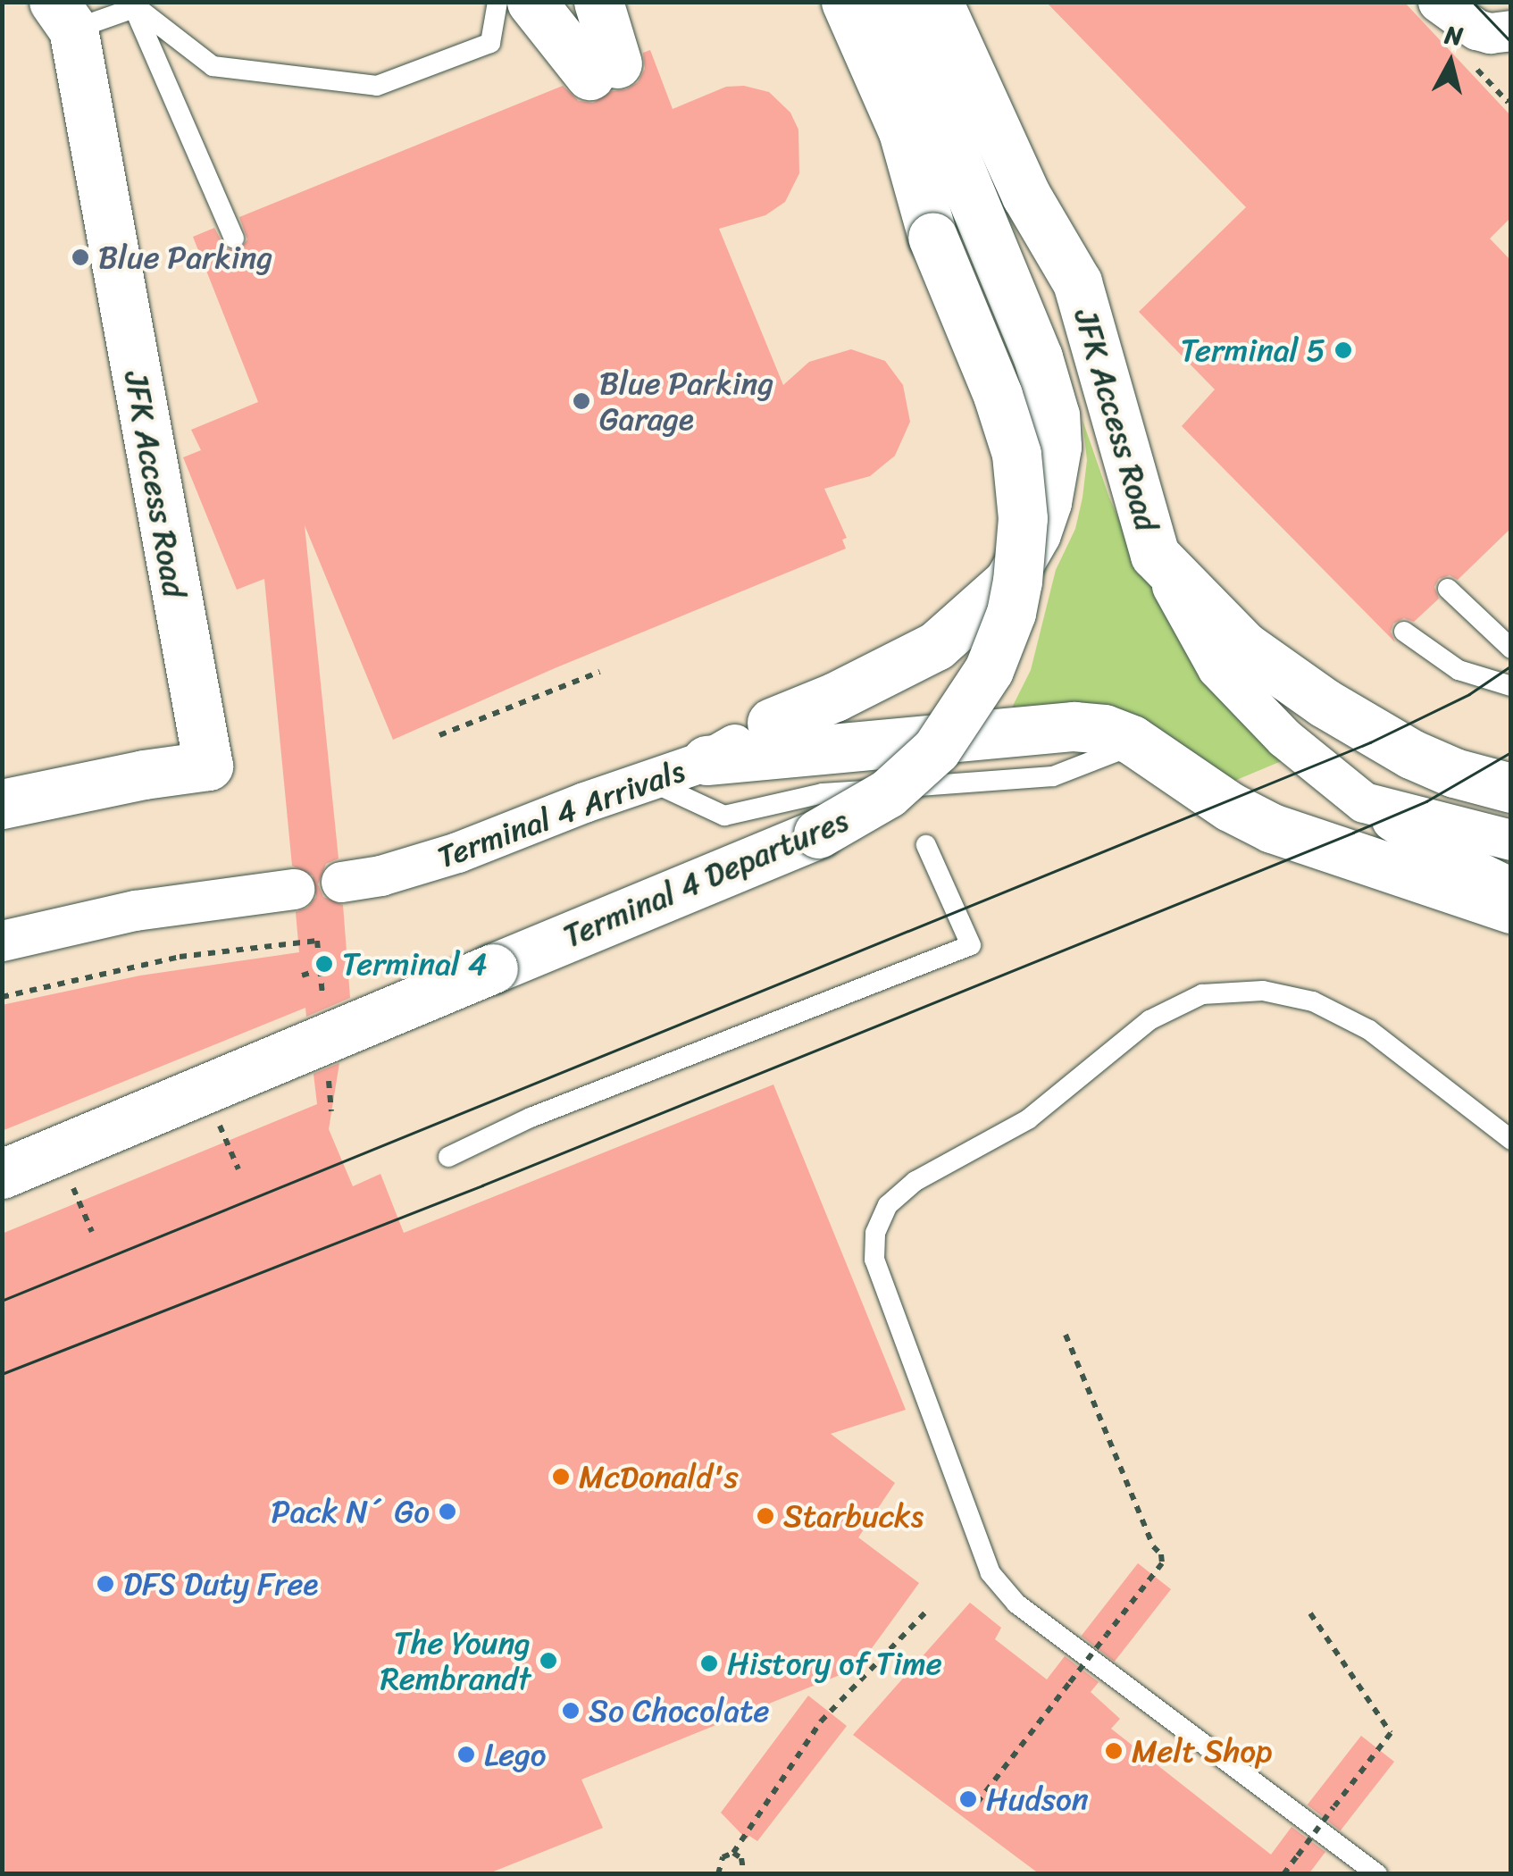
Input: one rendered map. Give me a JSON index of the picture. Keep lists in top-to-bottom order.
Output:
{
  "streets": {
    "main road": ["JFK Access Road", "Terminal 4 Departures"],
    "street": ["Terminal 4 Arrivals"]
  },
  "places": [
    "Blue Parking",
    "Terminal 5",
    "Blue Parking Garage",
    "Terminal 4",
    "McDonald's",
    "Pack N´ Go",
    "Starbucks",
    "DFS Duty Free",
    "The Young Rembrandt",
    "History of Time",
    "So Chocolate",
    "Melt Shop",
    "Lego",
    "Hudson"
  ],
  "north": "top"
}
